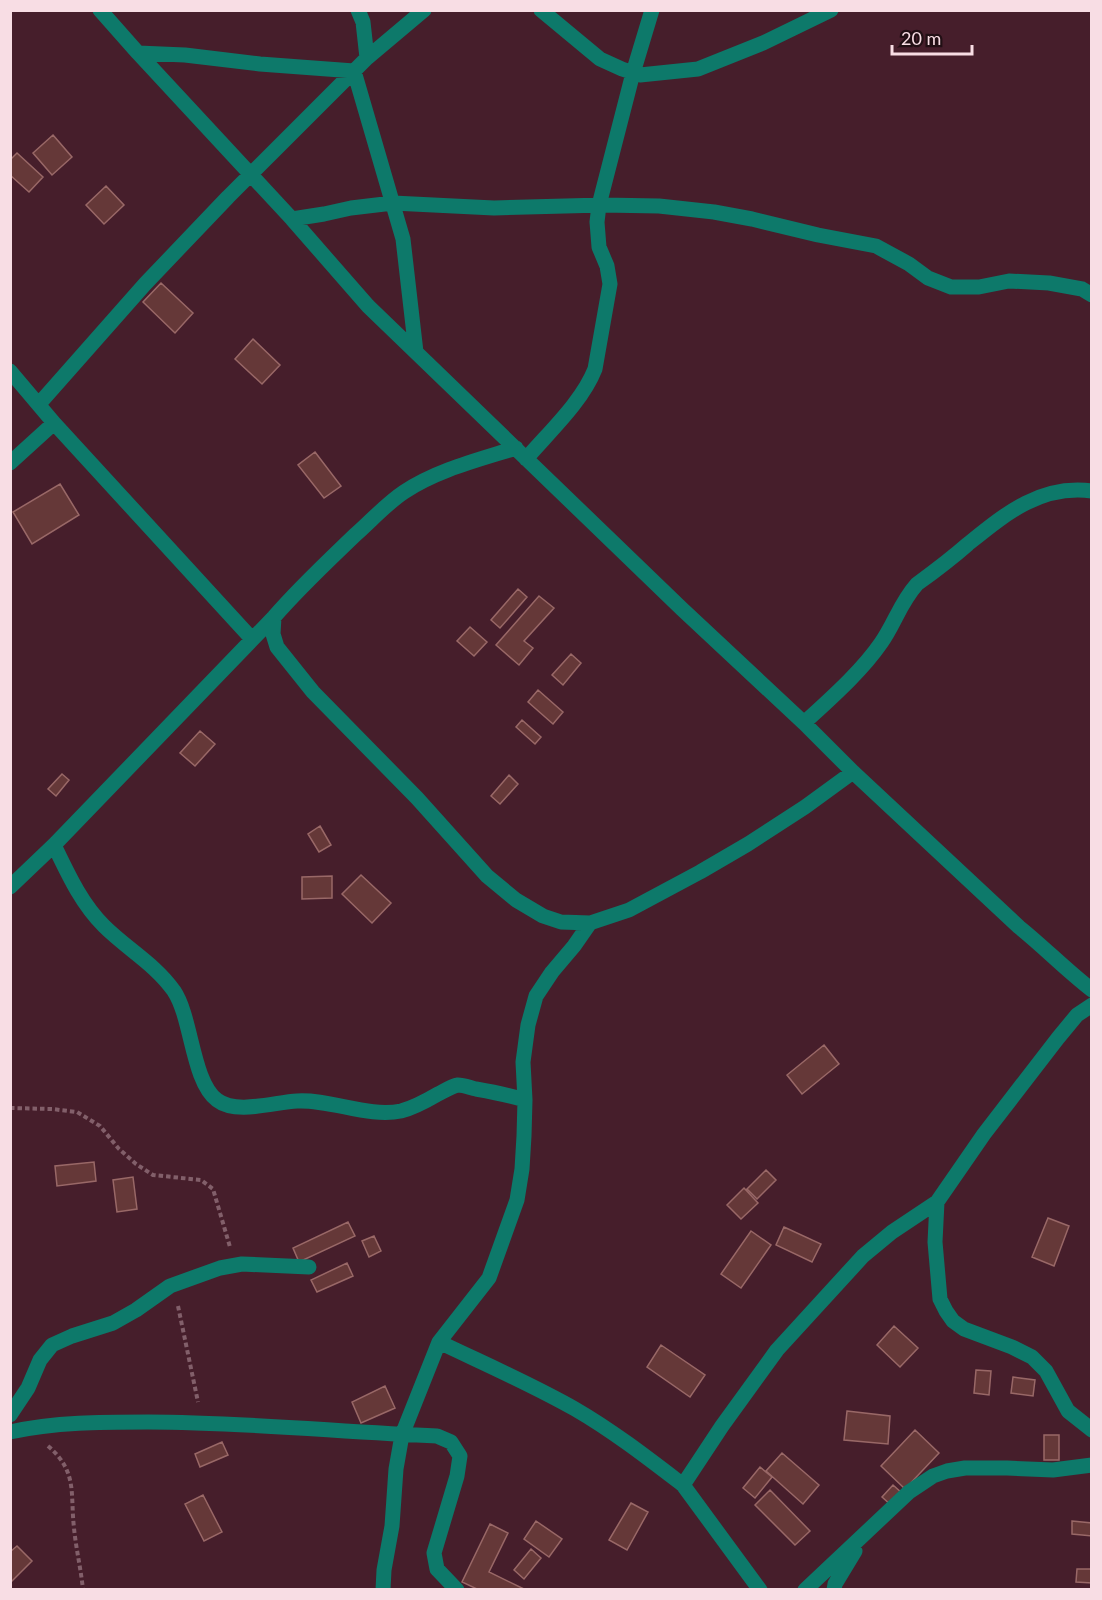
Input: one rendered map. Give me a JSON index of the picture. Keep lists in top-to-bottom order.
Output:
{
  "scale_bar": "20 m"
}
